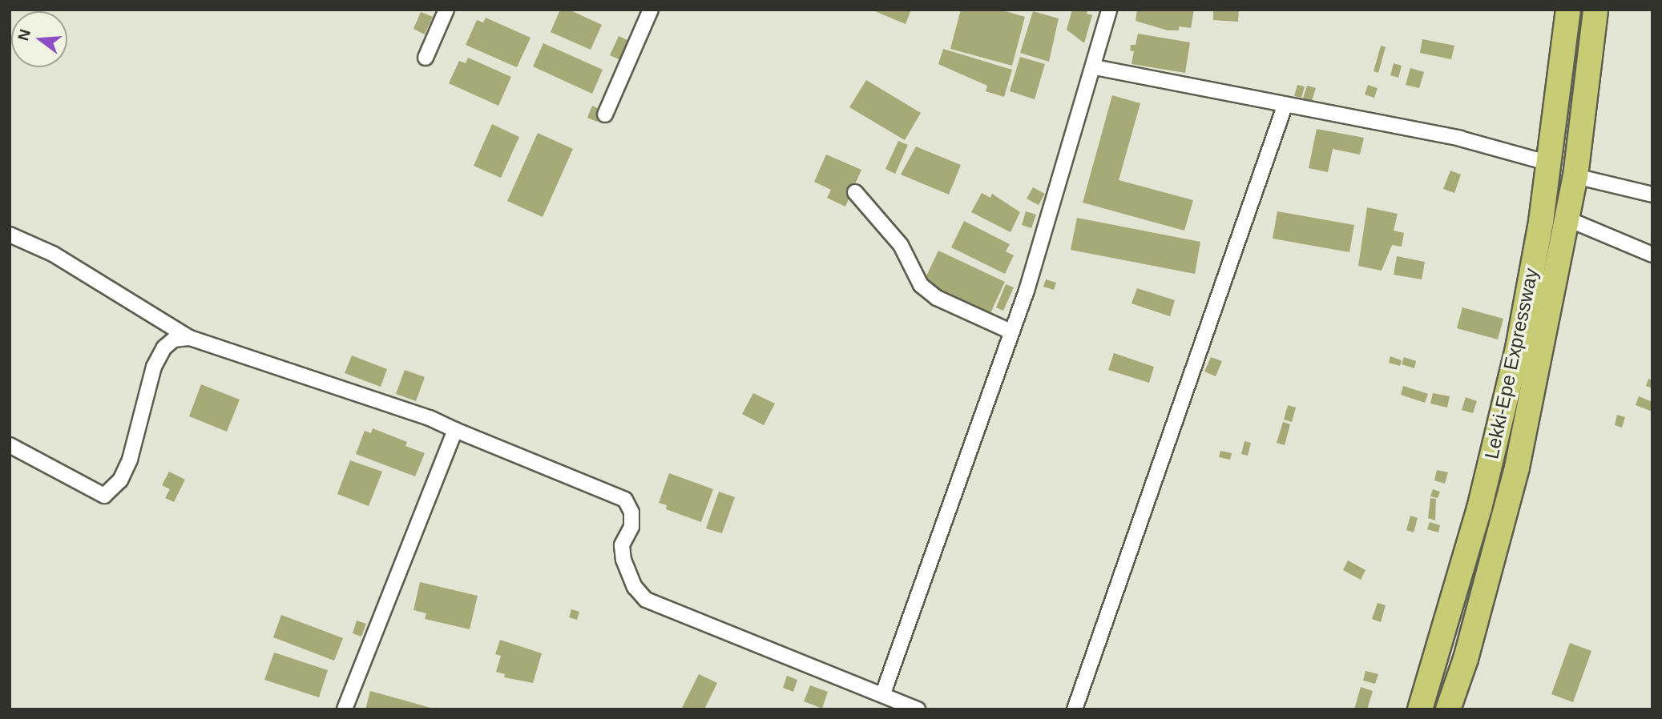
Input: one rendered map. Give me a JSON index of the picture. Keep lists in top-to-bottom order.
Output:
{
  "streets": {
    "highway": ["Lekki-Epe Expressway"]
  },
  "north": "left"
}
